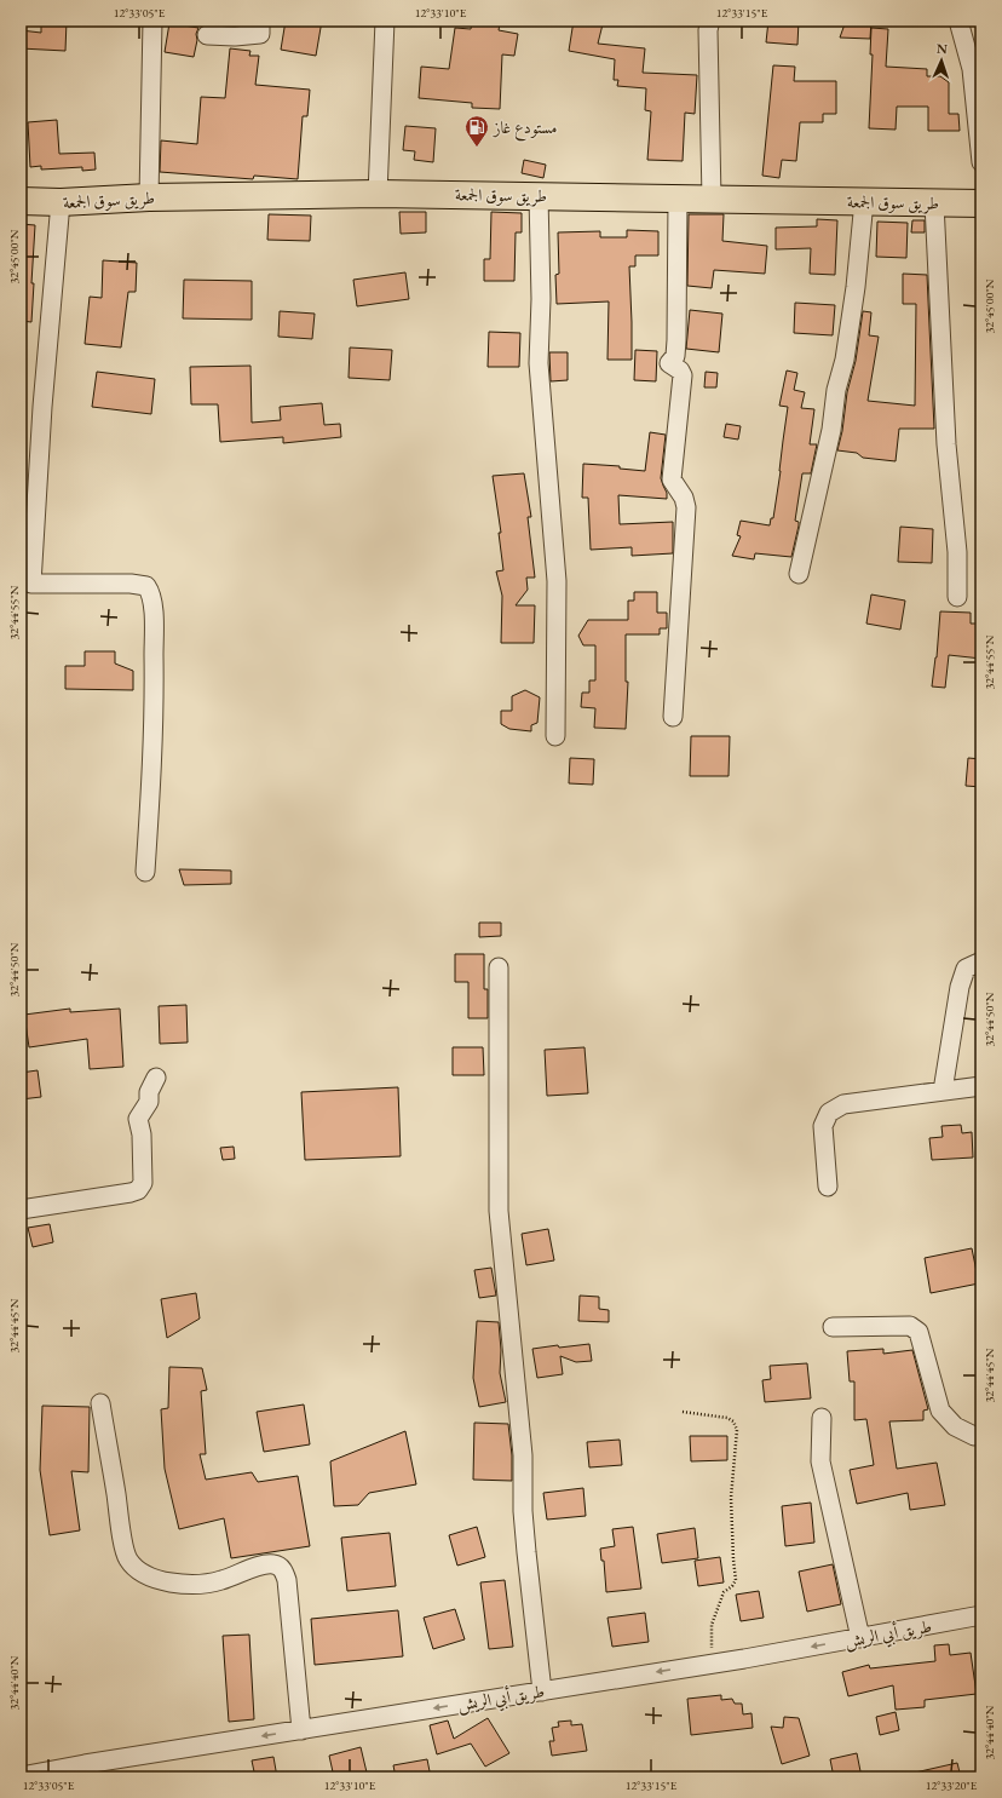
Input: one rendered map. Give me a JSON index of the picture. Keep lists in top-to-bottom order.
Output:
{
  "streets": {
    "main road": ["طريق سوق الجمعة"],
    "street": ["طريق أبي الريش"]
  },
  "one_way": ["طريق أبي الريش"],
  "places": {
    "fuel station": ["مستودع غاز"]
  },
  "north": "top",
  "coordinates": [
    "12°33'05\"E",
    "12°33'10\"E",
    "12°33'15\"E",
    "32°45'00\"N",
    "32°44'55\"N",
    "32°44'50\"N",
    "32°44'45\"N",
    "32°44'40\"N",
    "12°33'20\"E"
  ]
}
